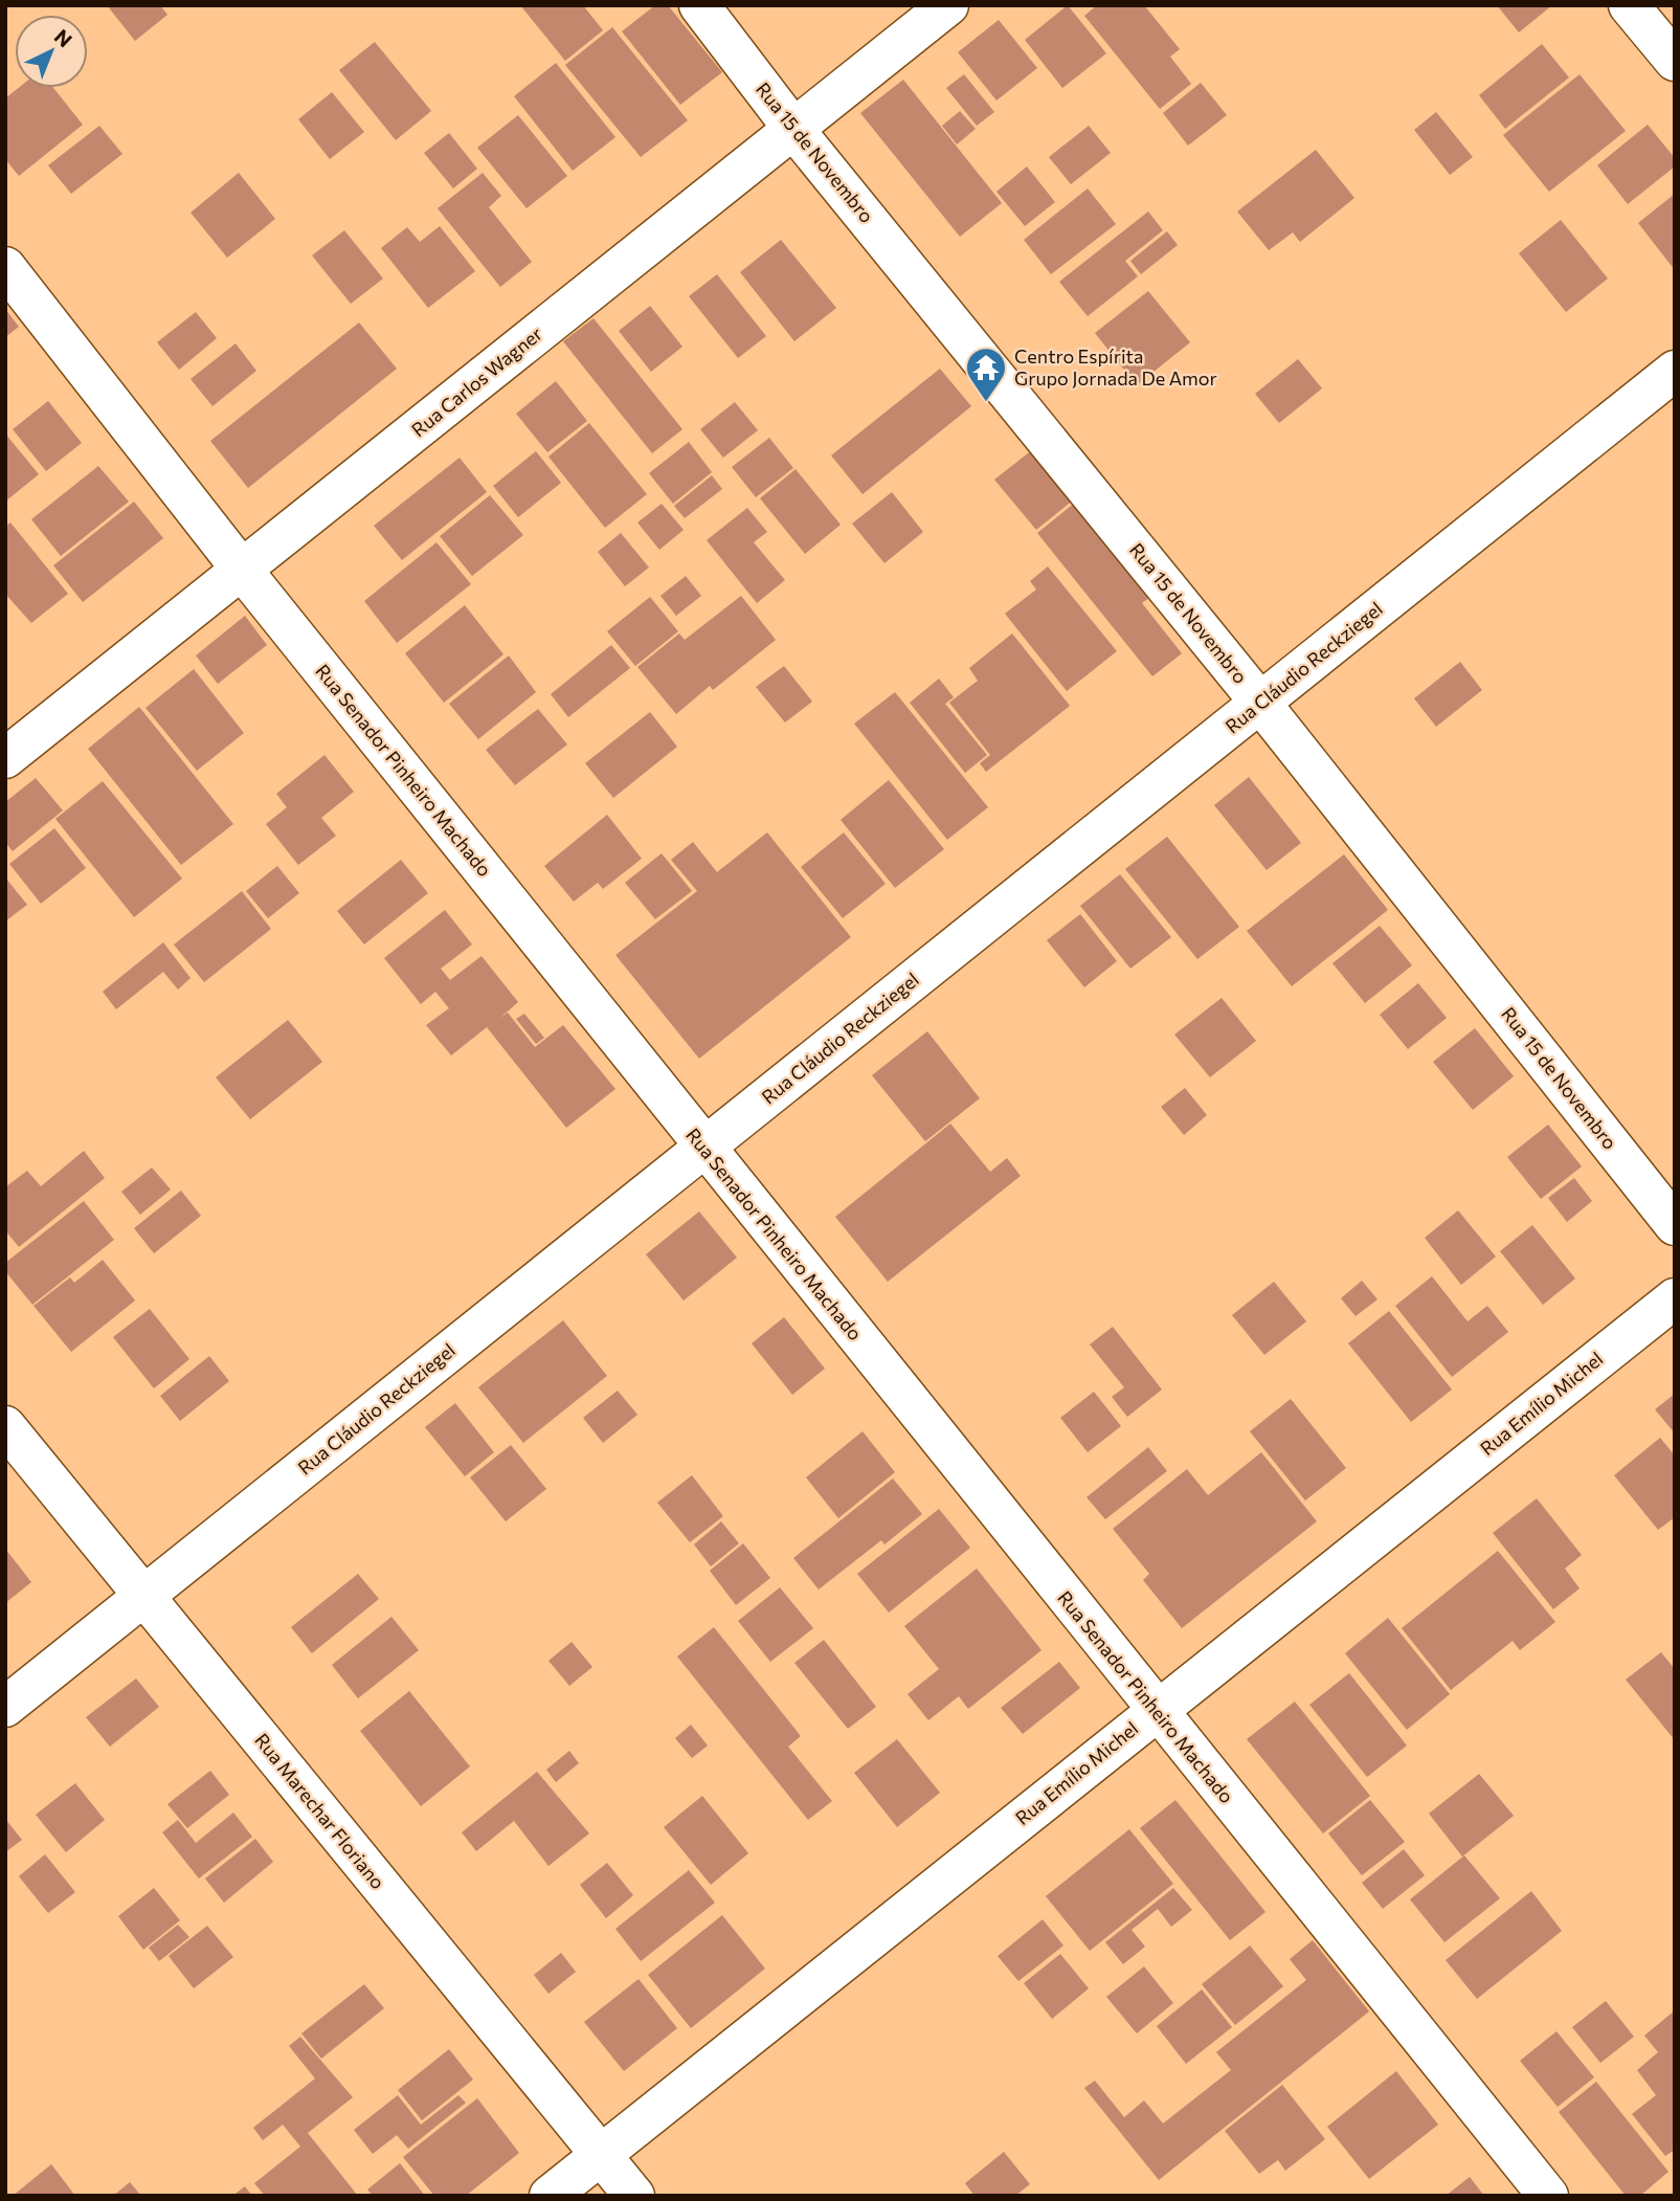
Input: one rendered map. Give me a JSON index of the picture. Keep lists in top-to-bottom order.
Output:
{
  "streets": {
    "street": [
      "Rua 15 de Novembro",
      "Rua Carlos Wagner",
      "Rua Cláudio Reckziegel",
      "Rua Senador Pinheiro Machado",
      "Rua Emílio Michel",
      "Rua Marechar Floriano"
    ]
  },
  "crossings": [
    ["Rua 15 de Novembro", "Rua Carlos Wagner"],
    ["Rua 15 de Novembro", "Rua Cláudio Reckziegel"],
    ["Rua Carlos Wagner", "Rua Senador Pinheiro Machado"],
    ["Rua Cláudio Reckziegel", "Rua Senador Pinheiro Machado"],
    ["Rua Cláudio Reckziegel", "Rua Marechar Floriano"],
    ["Rua Senador Pinheiro Machado", "Rua Emílio Michel"],
    ["Rua Emílio Michel", "Rua Marechar Floriano"]
  ],
  "places": {
    "temple": ["Centro Espírita Grupo Jornada De Amor"]
  },
  "north": "top right"
}
